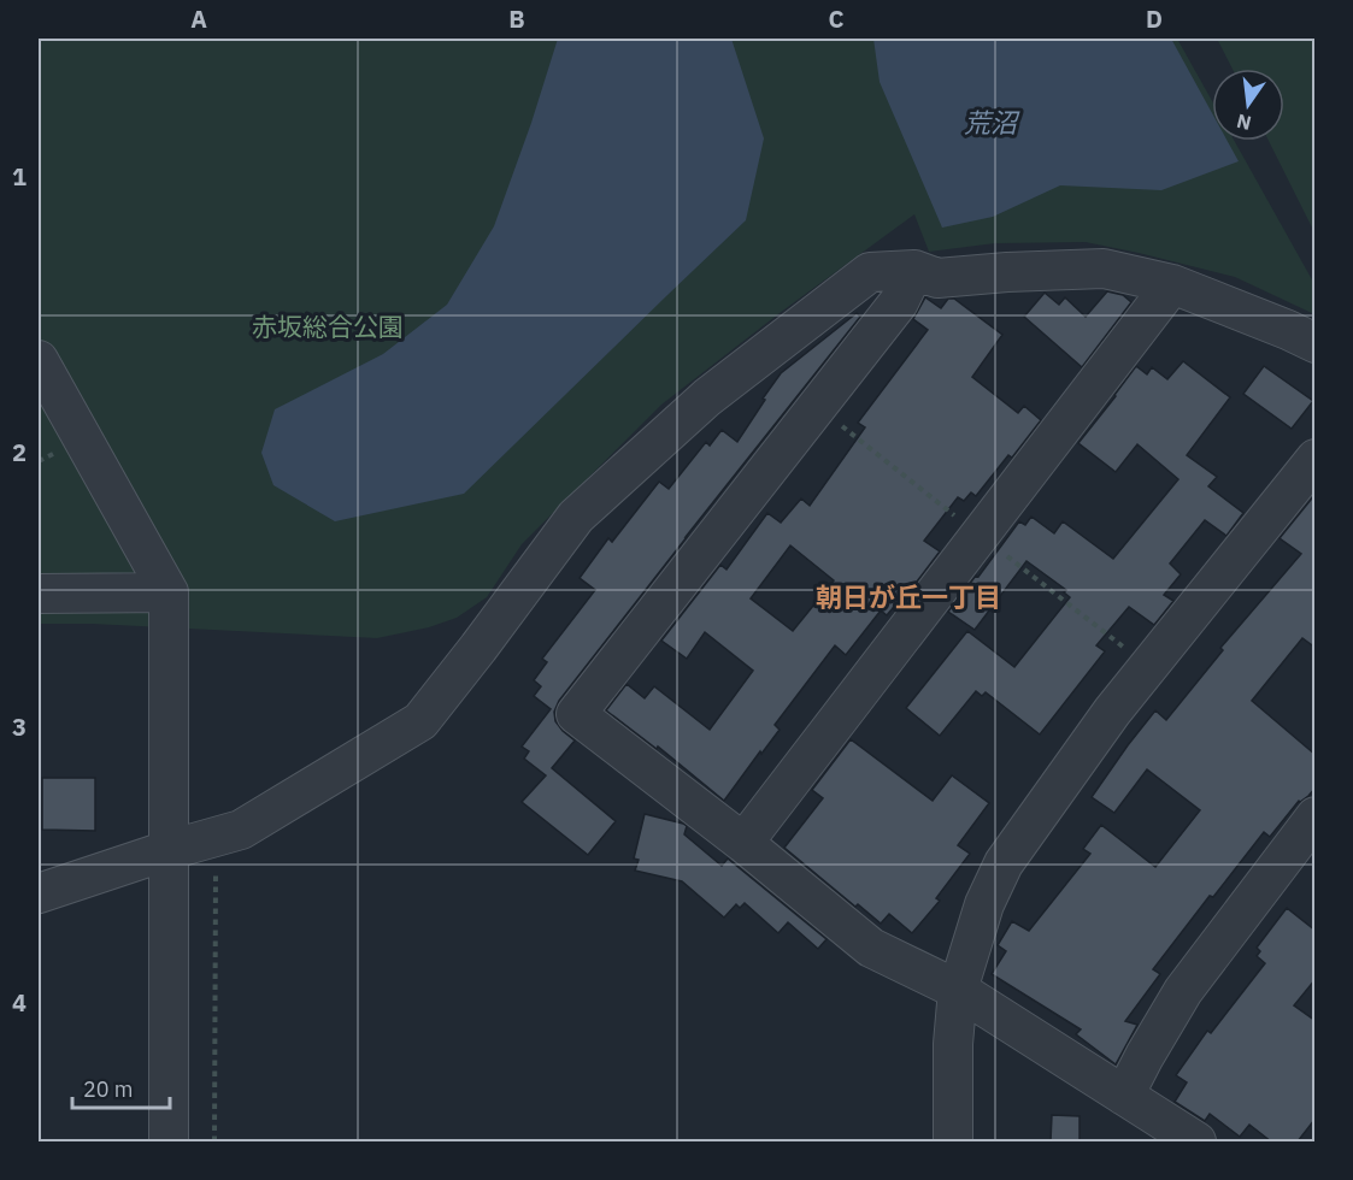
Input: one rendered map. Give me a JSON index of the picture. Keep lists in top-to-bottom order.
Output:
{
  "districts": ["朝日が丘一丁目"],
  "water": ["荒沼"],
  "parks": ["赤坂総合公園"],
  "scale_bar": "20 m",
  "north": "bottom",
  "grid": {
    "columns": [
      "A",
      "B",
      "C",
      "D"
    ],
    "rows": [
      "1",
      "2",
      "3",
      "4"
    ]
  }
}
